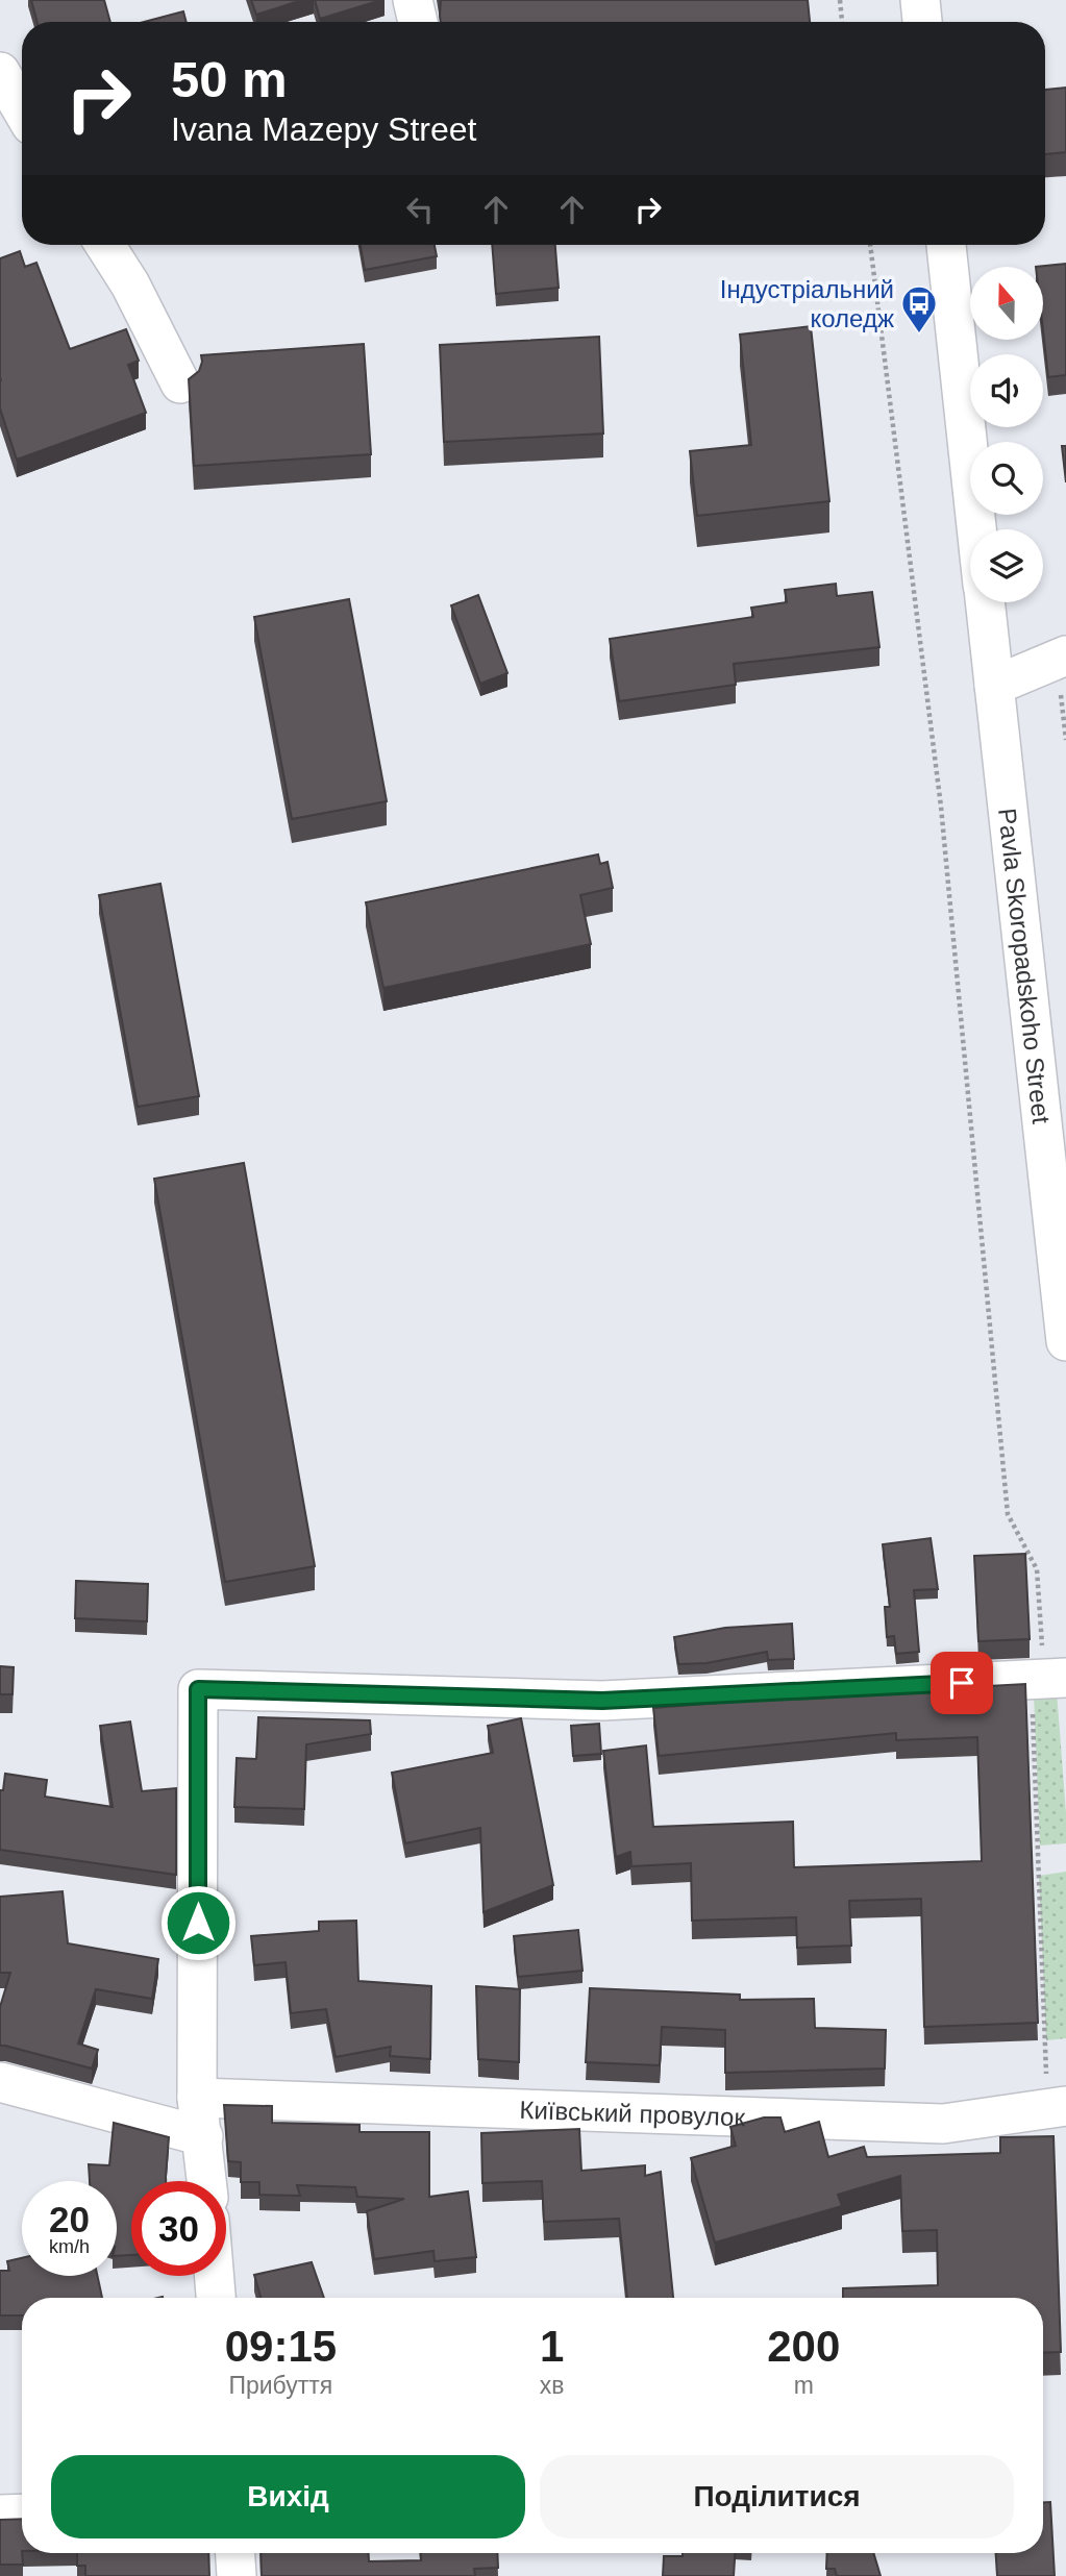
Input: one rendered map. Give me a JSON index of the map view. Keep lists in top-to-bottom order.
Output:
{
  "streets": {
    "street": ["Pavla Skoropadskoho Street", "Київський провулок"]
  },
  "places": {
    "bus stop": ["Індустріальний коледж"]
  },
  "north": "top",
  "page": {
    "turn": ["50 m", "Ivana Mazepy Street"],
    "speed": "20 km/h",
    "limit": "30",
    "eta": [
      "09:15",
      "Прибуття",
      "1",
      "хв",
      "200",
      "m"
    ],
    "buttons": ["Вихід", "Поділитися"]
  }
}
